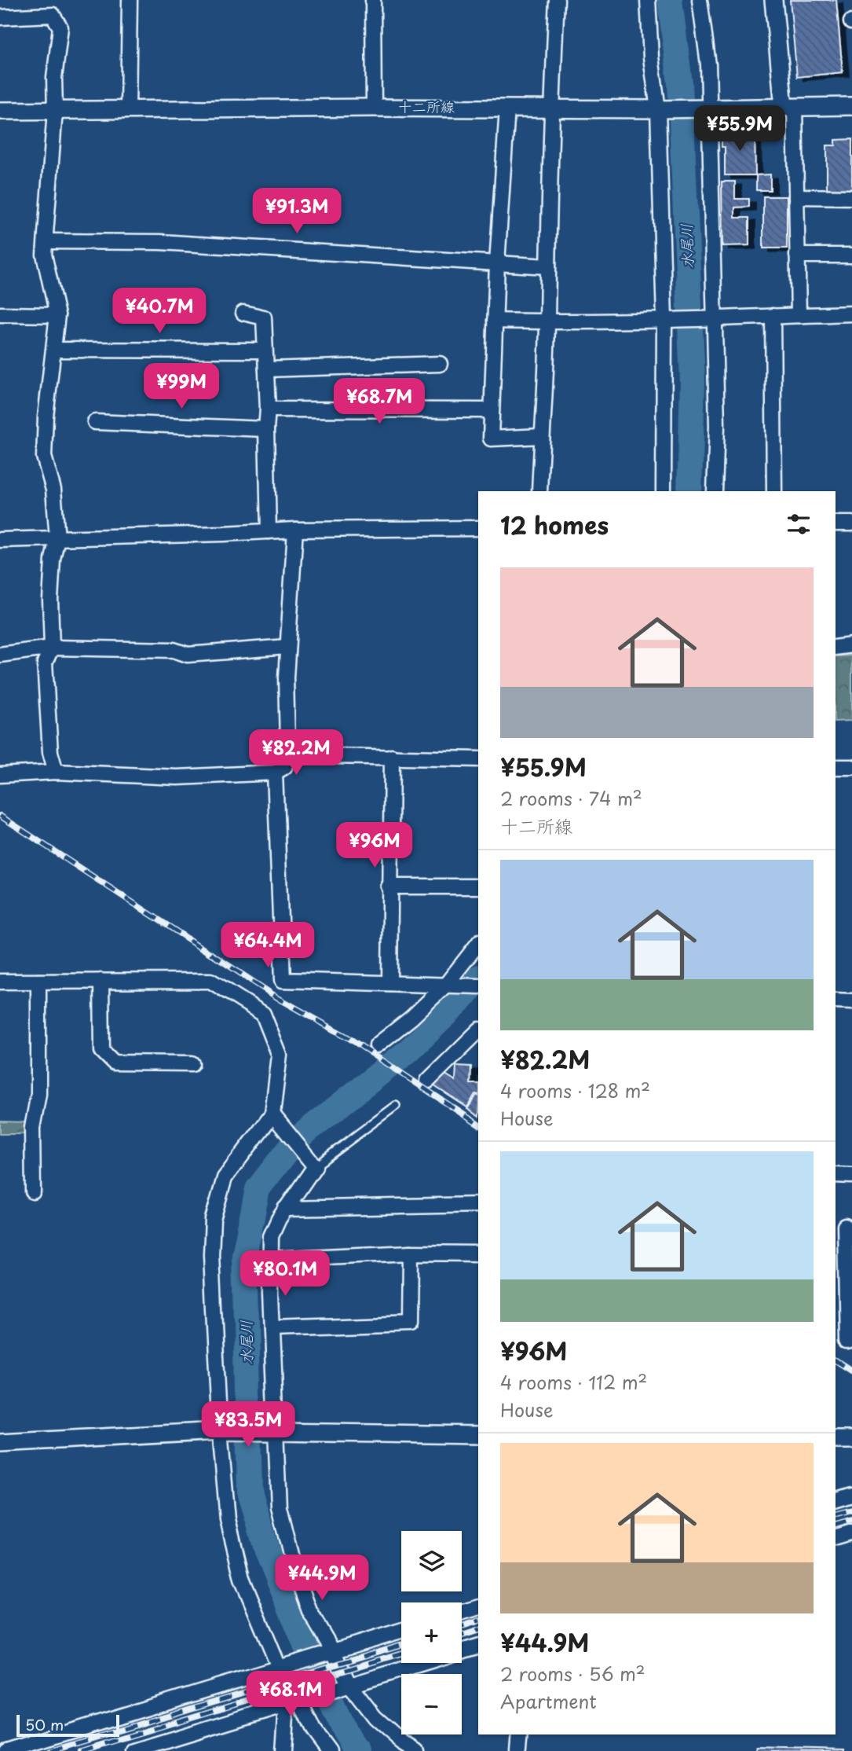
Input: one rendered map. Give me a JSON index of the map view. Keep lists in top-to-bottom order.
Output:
{
  "streets": {
    "street": ["十二所線"]
  },
  "water": ["水尾川"],
  "scale_bar": "50 m",
  "page": {
    "price": [
      "¥55.9M",
      "¥91.3M",
      "¥40.7M",
      "¥99M",
      "¥68.7M",
      "¥82.2M",
      "¥96M",
      "¥64.4M",
      "¥80.1M",
      "¥83.5M",
      "¥44.9M",
      "¥68.1M"
    ],
    "heading": "12 homes",
    "list": [
      {
        "name": "¥55.9M",
        "note": "2 rooms · 74 m² · 十二所線"
      },
      {
        "name": "¥82.2M",
        "note": "4 rooms · 128 m² · House"
      },
      {
        "name": "¥96M",
        "note": "4 rooms · 112 m² · House"
      },
      {
        "name": "¥44.9M",
        "note": "2 rooms · 56 m² · Apartment"
      }
    ],
    "map_buttons": ["+", "−"],
    "scale": "50 m"
  }
}
